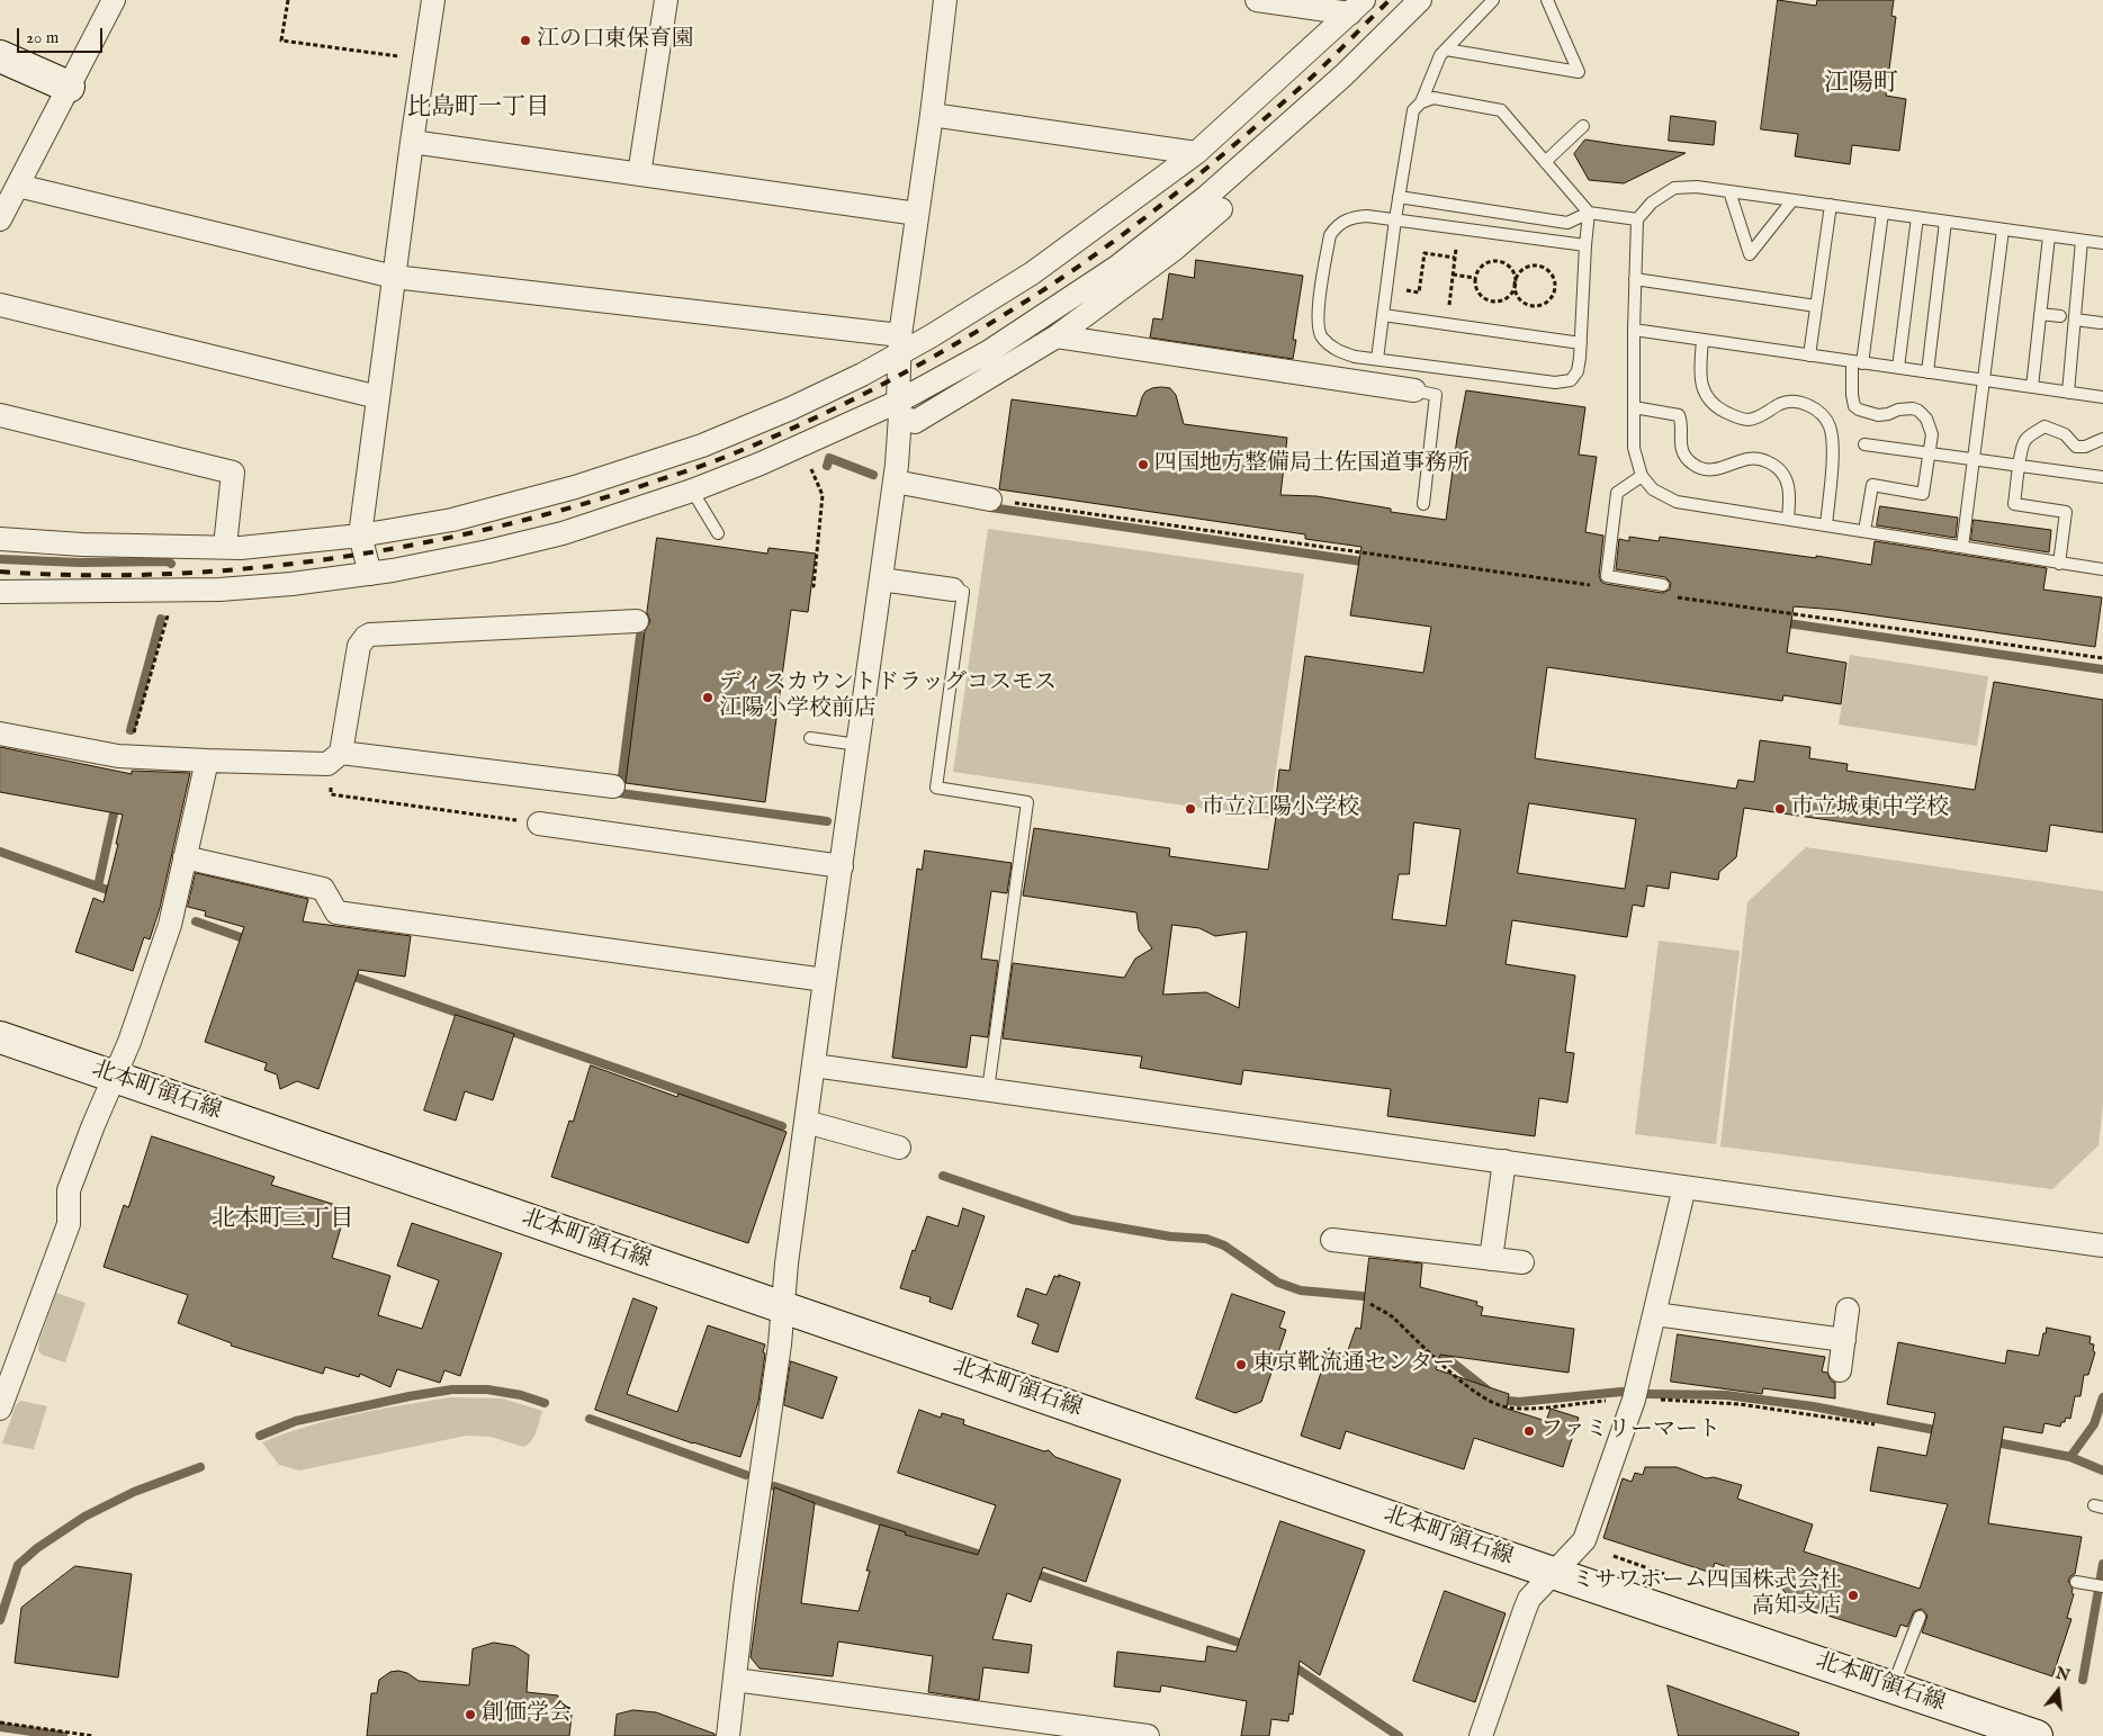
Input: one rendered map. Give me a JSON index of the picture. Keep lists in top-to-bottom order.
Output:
{
  "streets": {
    "main road": ["北本町領石線"]
  },
  "districts": ["江陽町", "比島町一丁目", "北本町三丁目"],
  "places": [
    "江の口東保育園",
    "四国地方整備局土佐国道事務所",
    "ディスカウントドラッグコスモス 江陽小学校前店",
    "市立江陽小学校",
    "市立城東中学校",
    "東京靴流通センター",
    "ファミリーマート",
    "ミサワホーム四国株式会社 高知支店",
    "創価学会"
  ],
  "scale_bar": "20 m",
  "north": "top"
}
